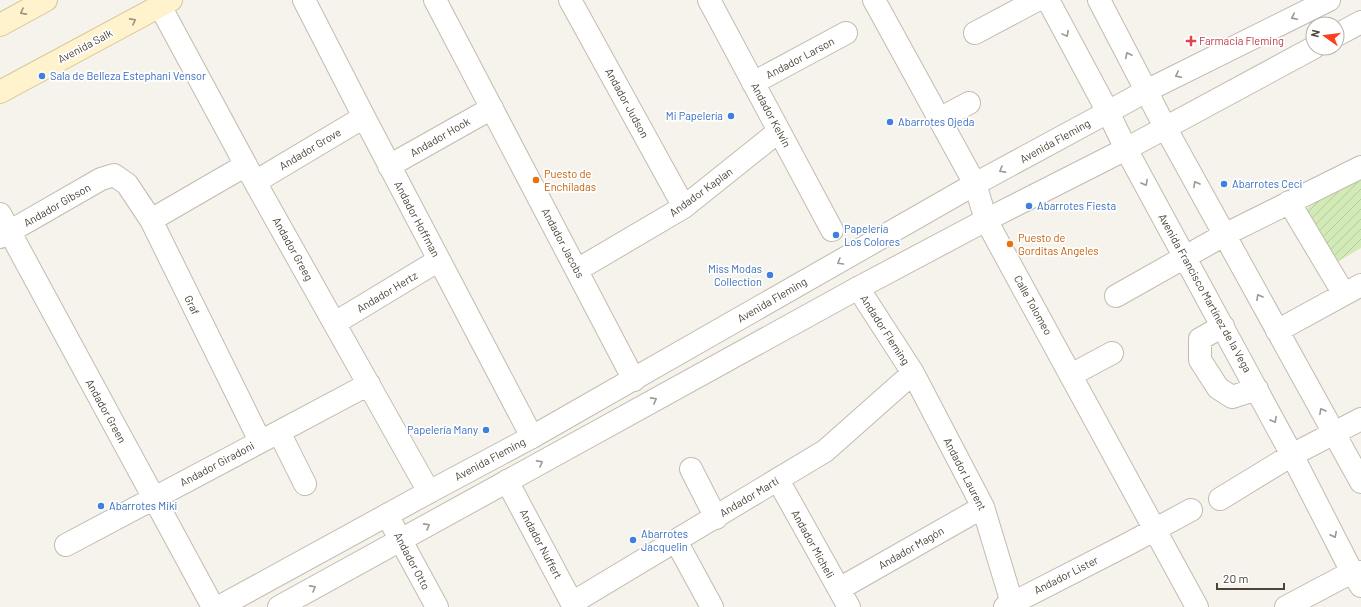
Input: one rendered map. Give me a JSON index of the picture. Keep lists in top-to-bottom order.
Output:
{
  "streets": {
    "main road": ["Avenida Salk"],
    "street": [
      "Andador Larson",
      "Andador Judson",
      "Andador Kelvin",
      "Andador Hook",
      "Avenida Fleming",
      "Andador Grove",
      "Andador Kaplan",
      "Andador Gibson",
      "Andador Hoffman",
      "Andador Jacobs",
      "Andador Greeg",
      "Andador Hertz",
      "Avenida Francisco Martínez de la Vega",
      "Graf",
      "Calle Tolomeo",
      "Andador Fleming",
      "Andador Green",
      "Andador Giradoni",
      "Andador Laurent",
      "Andador Martí",
      "Andador Nuffert",
      "Andador Micheli",
      "Andador Magón",
      "Andador Otto",
      "Andador Lister"
    ]
  },
  "crossings": [
    ["Avenida Salk", "Andador Greeg"],
    ["Andador Larson", "Andador Kelvin"],
    ["Andador Judson", "Andador Kaplan"],
    ["Andador Kelvin", "Andador Kaplan"],
    ["Andador Hook", "Andador Hoffman"],
    ["Andador Hook", "Andador Jacobs"],
    ["Avenida Fleming", "Andador Hoffman"],
    ["Avenida Fleming", "Andador Jacobs"],
    ["Avenida Fleming", "Andador Greeg"],
    ["Avenida Fleming", "Avenida Francisco Martínez de la Vega"],
    ["Avenida Fleming", "Calle Tolomeo"],
    ["Avenida Fleming", "Andador Otto"],
    ["Andador Grove", "Andador Hoffman"],
    ["Andador Grove", "Andador Greeg"],
    ["Andador Kaplan", "Andador Jacobs"],
    ["Andador Gibson", "Graf"],
    ["Andador Gibson", "Andador Green"],
    ["Andador Hoffman", "Andador Hertz"],
    ["Andador Greeg", "Andador Hertz"],
    ["Andador Greeg", "Andador Giradoni"],
    ["Graf", "Andador Giradoni"],
    ["Calle Tolomeo", "Andador Lister"],
    ["Andador Fleming", "Andador Laurent"],
    ["Andador Fleming", "Andador Martí"],
    ["Andador Green", "Andador Giradoni"],
    ["Andador Laurent", "Andador Martí"],
    ["Andador Laurent", "Andador Magón"],
    ["Andador Laurent", "Andador Lister"],
    ["Andador Martí", "Andador Nuffert"],
    ["Andador Martí", "Andador Micheli"],
    ["Andador Micheli", "Andador Magón"]
  ],
  "one_way": ["Avenida Salk"],
  "places": {
    "health": ["Farmacia Fleming"],
    "other": [
      "Sala de Belleza Estephani Vensor",
      "Mi Papelería",
      "Abarrotes Ojeda",
      "Puesto de Enchiladas",
      "Abarrotes Ceci",
      "Abarrotes Fiesta",
      "Papelería Los Colores",
      "Puesto de Gorditas Angeles",
      "Miss Modas Collection",
      "Papelería Many",
      "Abarrotes Miki",
      "Abarrotes Jacquelin"
    ]
  },
  "scale_bar": "20 m",
  "north": "left"
}
